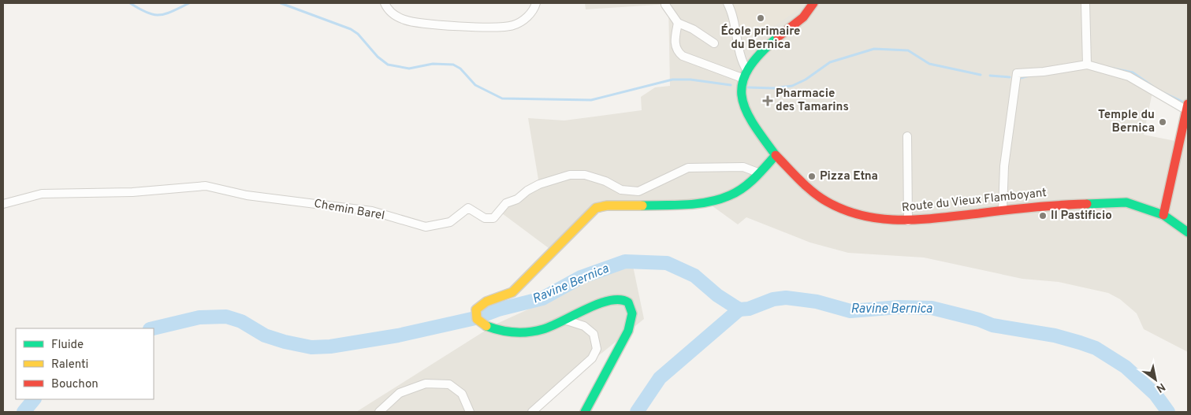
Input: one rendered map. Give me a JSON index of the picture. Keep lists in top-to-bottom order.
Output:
{
  "streets": {
    "main road": ["Route du Vieux Flamboyant"],
    "street": ["Chemin Barel"]
  },
  "water": ["Ravine Bernica"],
  "places": {
    "other": [
      "École primaire du Bernica",
      "Temple du Bernica",
      "Pizza Etna",
      "Il Pastificio"
    ],
    "health": ["Pharmacie des Tamarins"]
  },
  "legend": ["Fluide", "Ralenti", "Bouchon"],
  "north": "bottom right"
}
